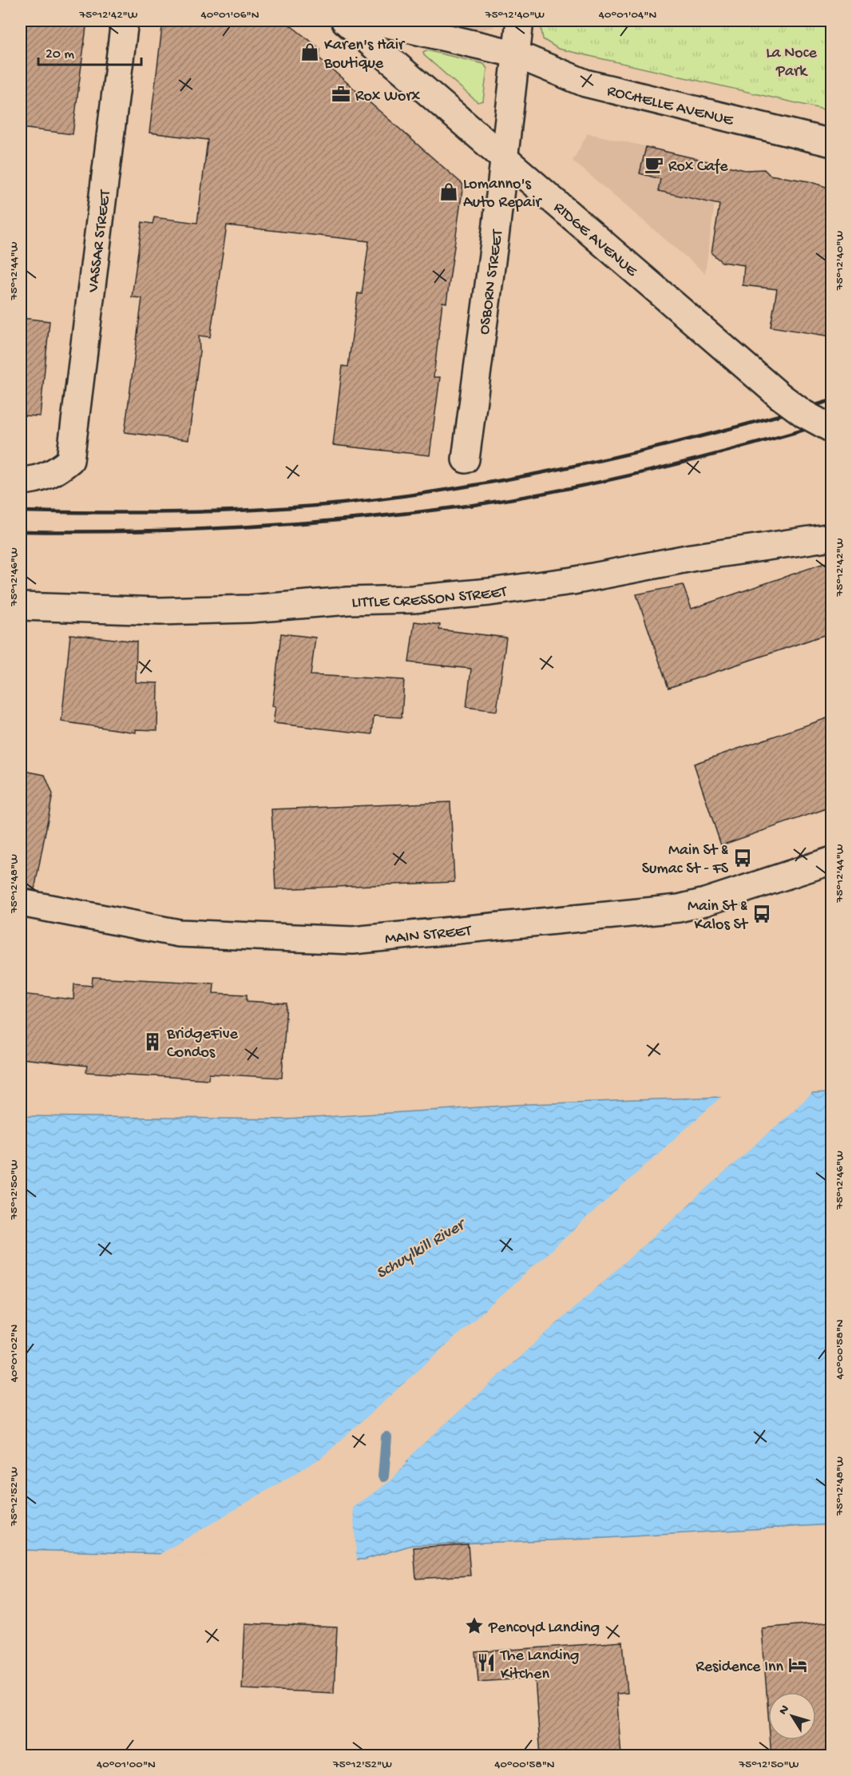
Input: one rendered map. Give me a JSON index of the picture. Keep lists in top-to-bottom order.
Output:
{
  "streets": {
    "street": [
      "ROCHELLE AVENUE",
      "RIDGE AVENUE",
      "VASSAR STREET",
      "OSBORN STREET",
      "LITTLE CRESSON STREET",
      "MAIN STREET"
    ]
  },
  "crossings": [
    ["ROCHELLE AVENUE", "OSBORN STREET"],
    ["RIDGE AVENUE", "OSBORN STREET"]
  ],
  "water": ["Schuylkill River"],
  "parks": ["La Noce Park"],
  "places": {
    "shop": ["Karen's Hair Boutique", "Lomanno's Auto Repair"],
    "office": ["Rox Worx"],
    "cafe": ["Rox Cafe"],
    "bus stop": ["Main St & Sumac St - FS", "Main St & Kalos St"],
    "building": ["BridgeFive Condos"],
    "place": ["Pencoyd Landing"],
    "restaurant": ["The Landing Kitchen"],
    "hotel": ["Residence Inn"]
  },
  "scale_bar": "20 m",
  "north": "top left",
  "coordinates": [
    "75°12'42\"W",
    "40°01'06\"N",
    "75°12'40\"W",
    "40°01'04\"N",
    "75°12'44\"W",
    "75°12'46\"W",
    "75°12'48\"W",
    "75°12'50\"W",
    "40°00'58\"N",
    "40°01'02\"N",
    "75°12'52\"W",
    "40°01'00\"N"
  ]
}
